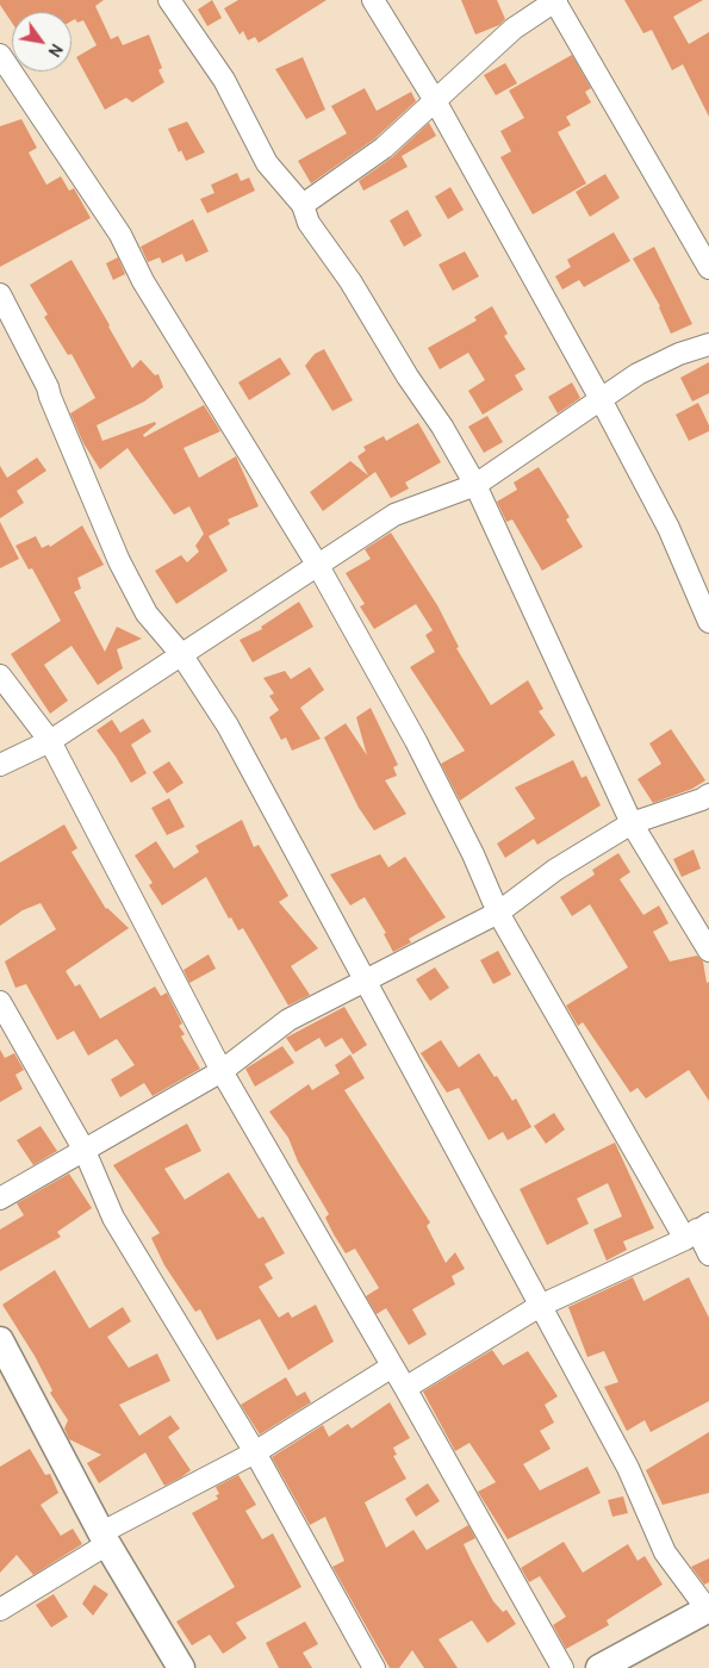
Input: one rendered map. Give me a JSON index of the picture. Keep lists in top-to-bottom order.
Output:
{
  "north": "bottom right"
}
